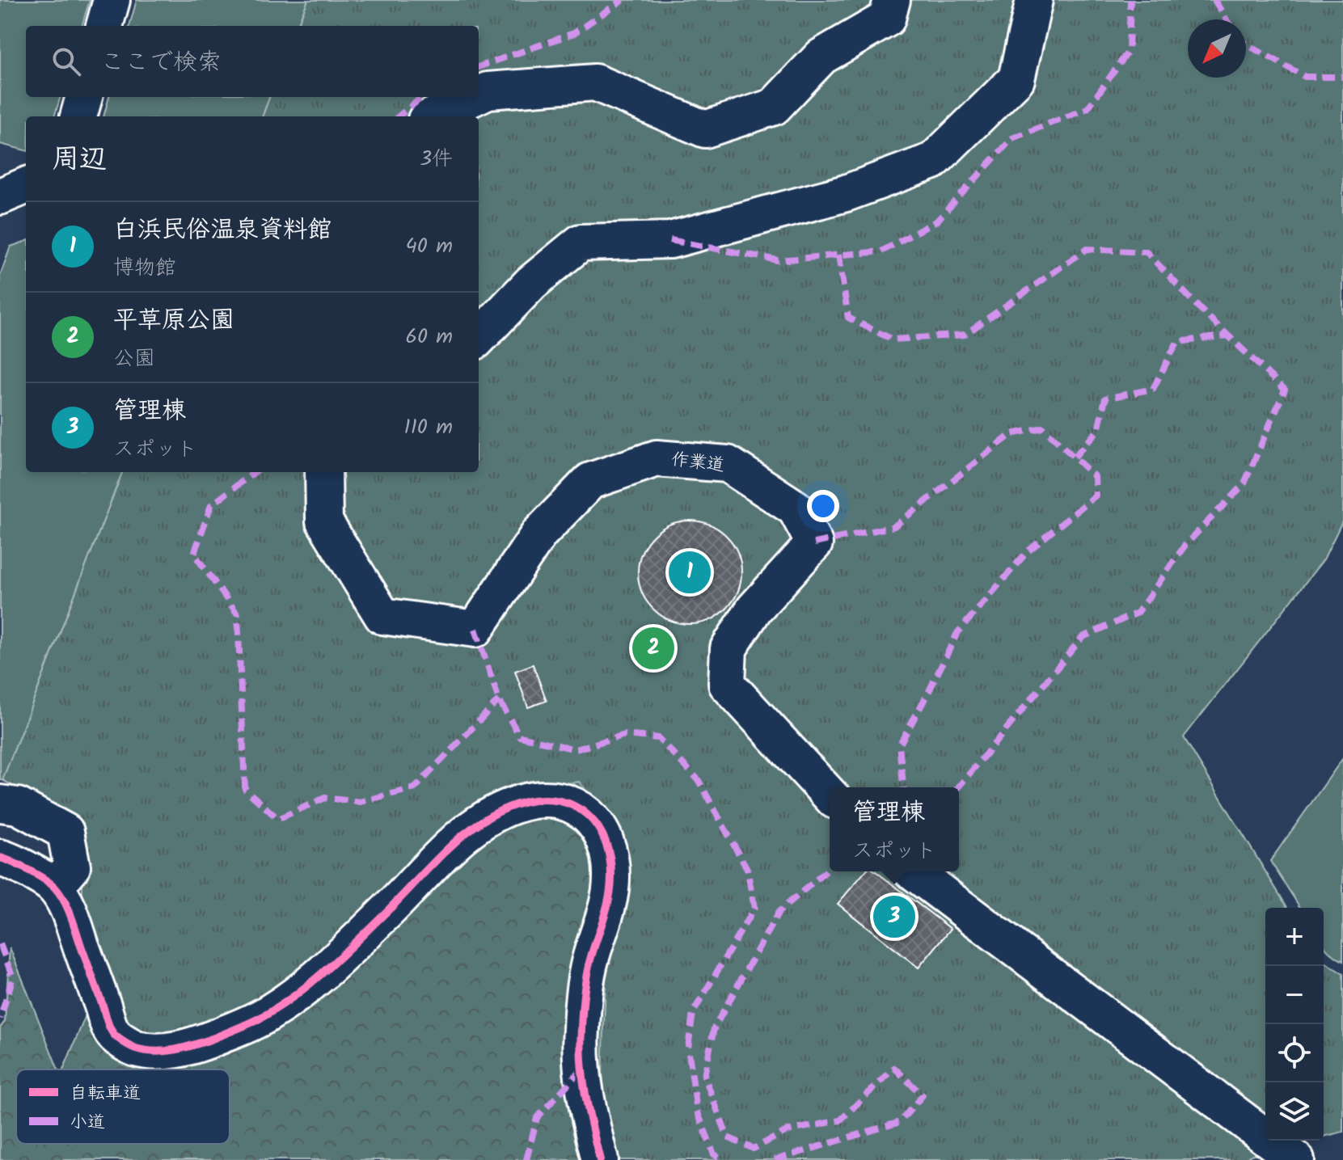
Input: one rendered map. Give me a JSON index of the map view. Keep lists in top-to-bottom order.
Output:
{
  "streets": {
    "street": ["作業道"]
  },
  "legend": ["自転車道", "小道"],
  "north": "bottom left",
  "page": {
    "search": "ここで検索",
    "heading": ["周辺", "3件"],
    "list": [
      {
        "mark": "1",
        "name": "白浜民俗温泉資料館",
        "note": "博物館",
        "value": "40 m"
      },
      {
        "mark": "2",
        "name": "平草原公園",
        "note": "公園",
        "value": "60 m"
      },
      {
        "mark": "3",
        "name": "管理棟",
        "note": "スポット",
        "value": "110 m"
      }
    ],
    "pins": ["1", "2", "3"],
    "popup": ["管理棟", "スポット"],
    "map_buttons": ["+", "−"]
  }
}
